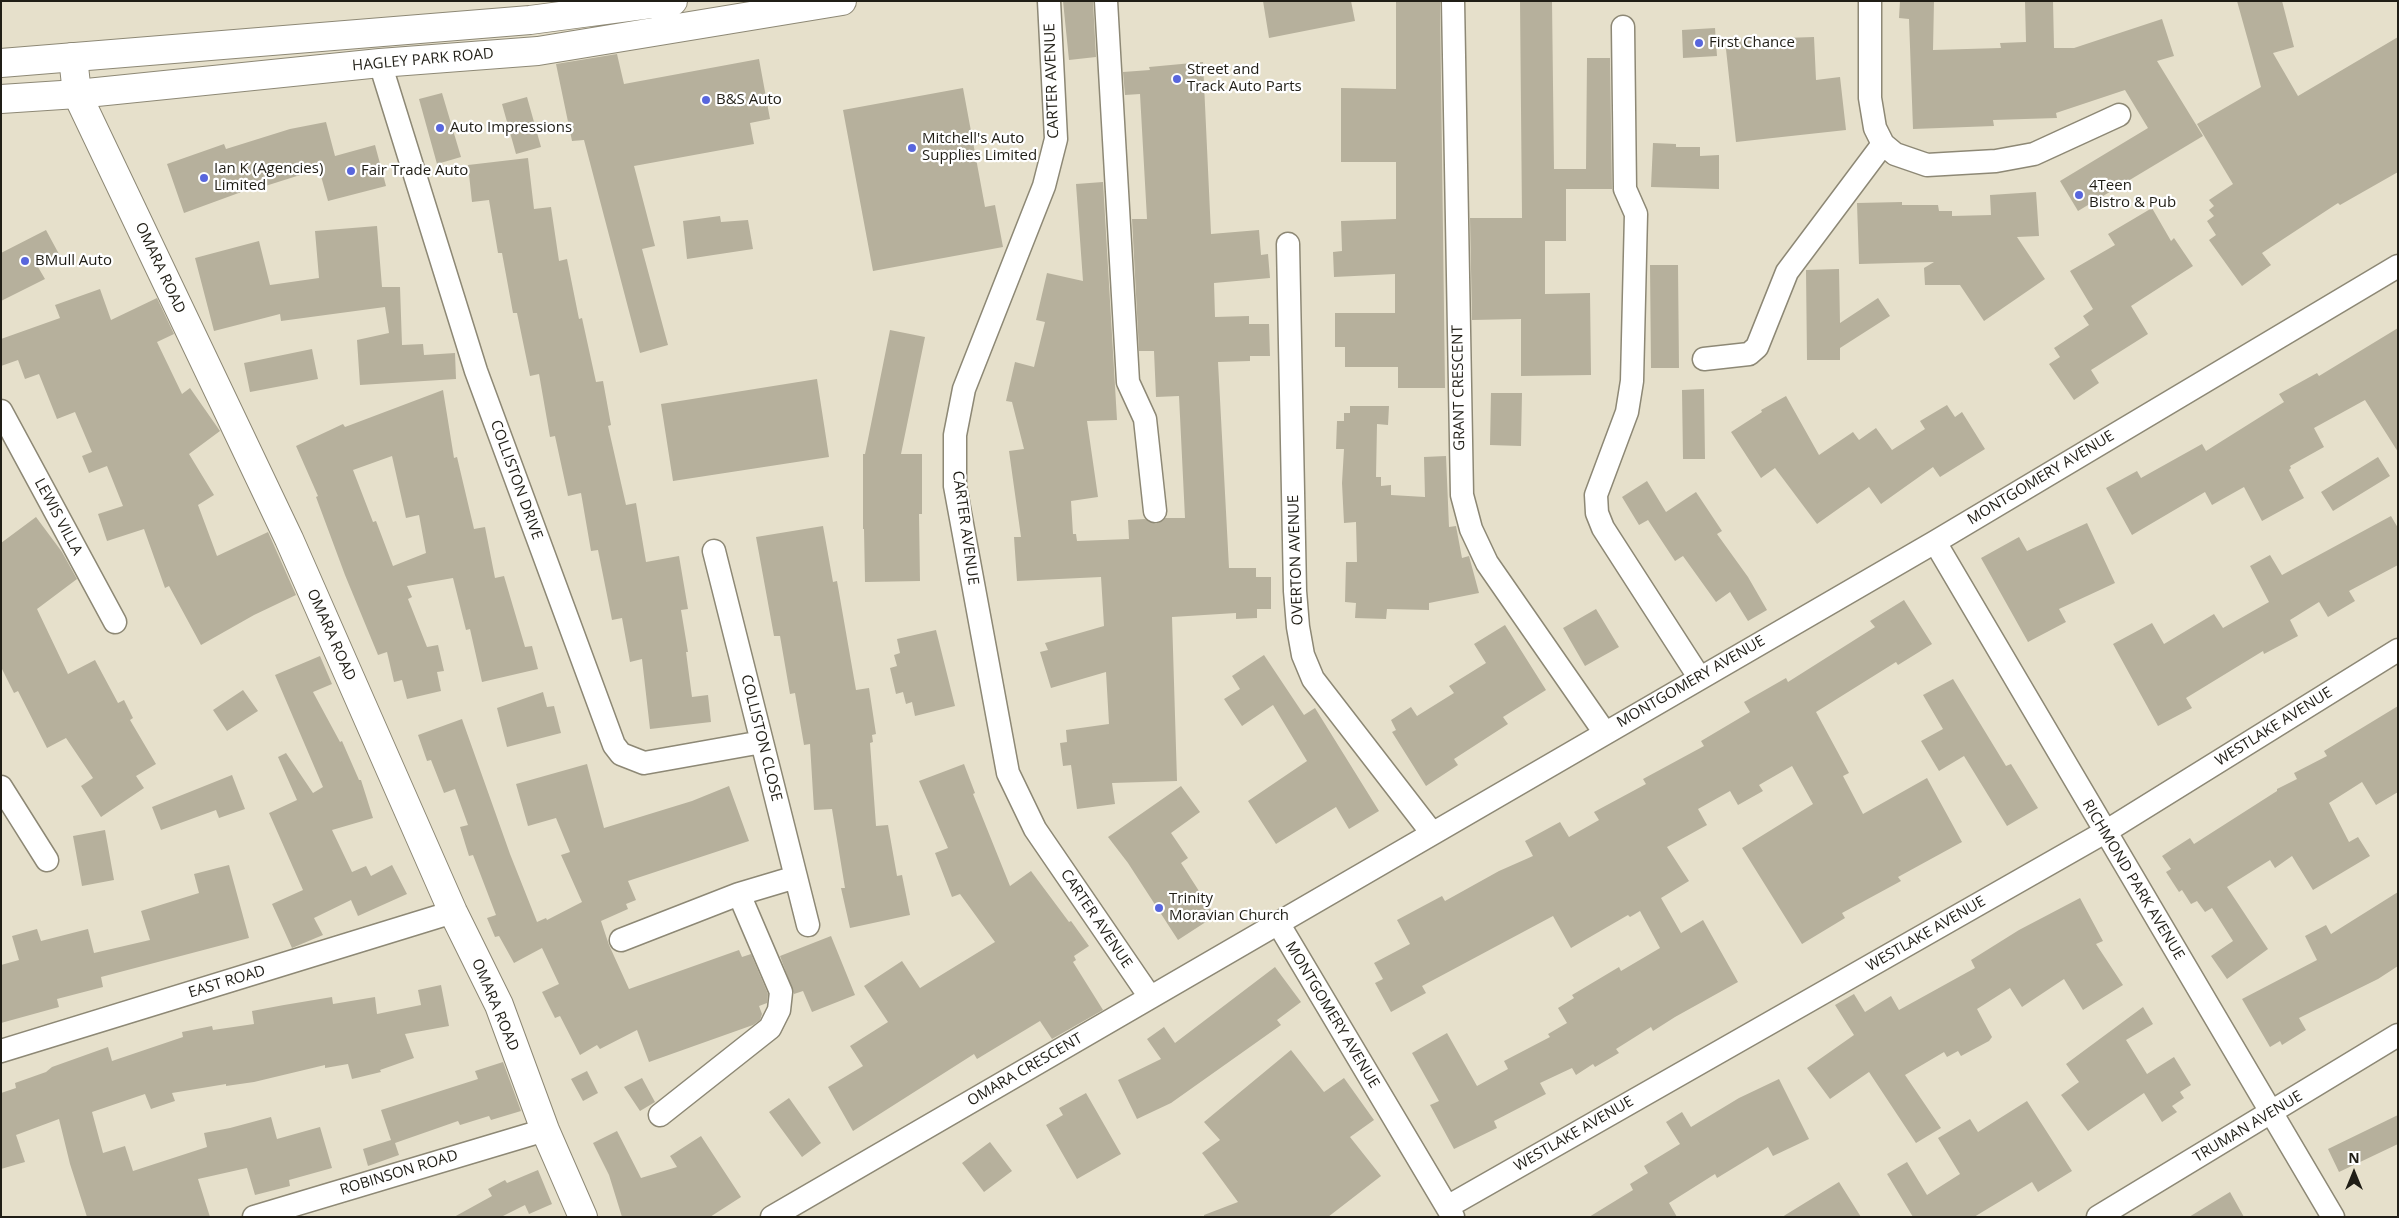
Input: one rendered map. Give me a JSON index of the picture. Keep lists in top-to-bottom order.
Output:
{
  "streets": {
    "main road": ["HAGLEY PARK ROAD", "OMARA ROAD"],
    "street": [
      "CARTER AVENUE",
      "GRANT CRESCENT",
      "MONTGOMERY AVENUE",
      "COLLISTON DRIVE",
      "LEWIS VILLA",
      "OVERTON AVENUE",
      "WESTLAKE AVENUE",
      "COLLISTON CLOSE",
      "RICHMOND PARK AVENUE",
      "EAST ROAD",
      "OMARA CRESCENT",
      "TRUMAN AVENUE",
      "ROBINSON ROAD"
    ]
  },
  "crossings": [
    ["HAGLEY PARK ROAD", "OMARA ROAD"],
    ["HAGLEY PARK ROAD", "COLLISTON DRIVE"],
    ["CARTER AVENUE", "OMARA CRESCENT"],
    ["OMARA ROAD", "EAST ROAD"],
    ["OMARA ROAD", "ROBINSON ROAD"],
    ["GRANT CRESCENT", "MONTGOMERY AVENUE"],
    ["MONTGOMERY AVENUE", "OVERTON AVENUE"],
    ["MONTGOMERY AVENUE", "WESTLAKE AVENUE"],
    ["MONTGOMERY AVENUE", "RICHMOND PARK AVENUE"],
    ["MONTGOMERY AVENUE", "OMARA CRESCENT"],
    ["COLLISTON DRIVE", "COLLISTON CLOSE"],
    ["WESTLAKE AVENUE", "RICHMOND PARK AVENUE"],
    ["RICHMOND PARK AVENUE", "TRUMAN AVENUE"]
  ],
  "places": [
    "First Chance",
    "Street and Track Auto Parts",
    "B&S Auto",
    "Auto Impressions",
    "Mitchell's Auto Supplies Limited",
    "Fair Trade Auto",
    "Ian K (Agencies) Limited",
    "4Teen Bistro & Pub",
    "BMull Auto",
    "Trinity Moravian Church"
  ],
  "north": "top"
}
